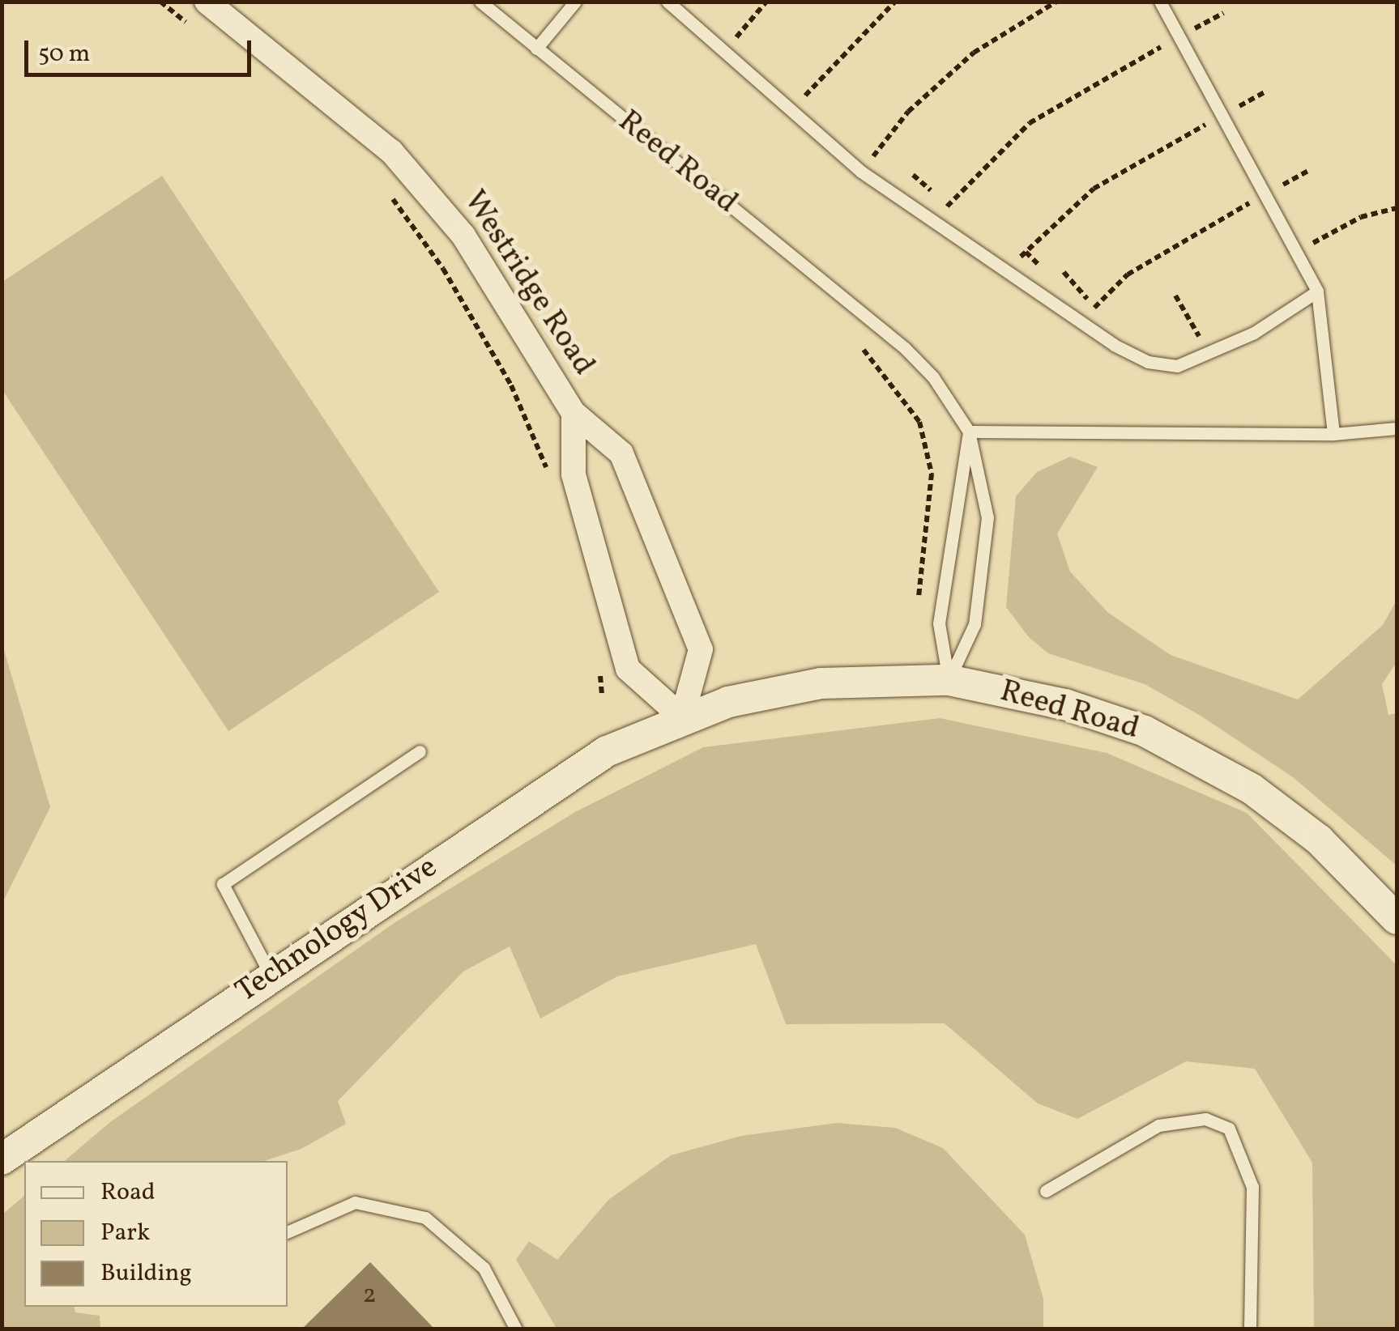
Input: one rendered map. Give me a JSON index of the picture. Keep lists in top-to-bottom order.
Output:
{
  "streets": {
    "street": ["Reed Road", "Westridge Road", "Technology Drive"]
  },
  "crossings": [
    ["Reed Road", "Westridge Road"],
    ["Reed Road", "Technology Drive"],
    ["Westridge Road", "Technology Drive"]
  ],
  "house_numbers": ["2"],
  "legend": ["Road", "Park", "Building"],
  "scale_bar": "50 m"
}
